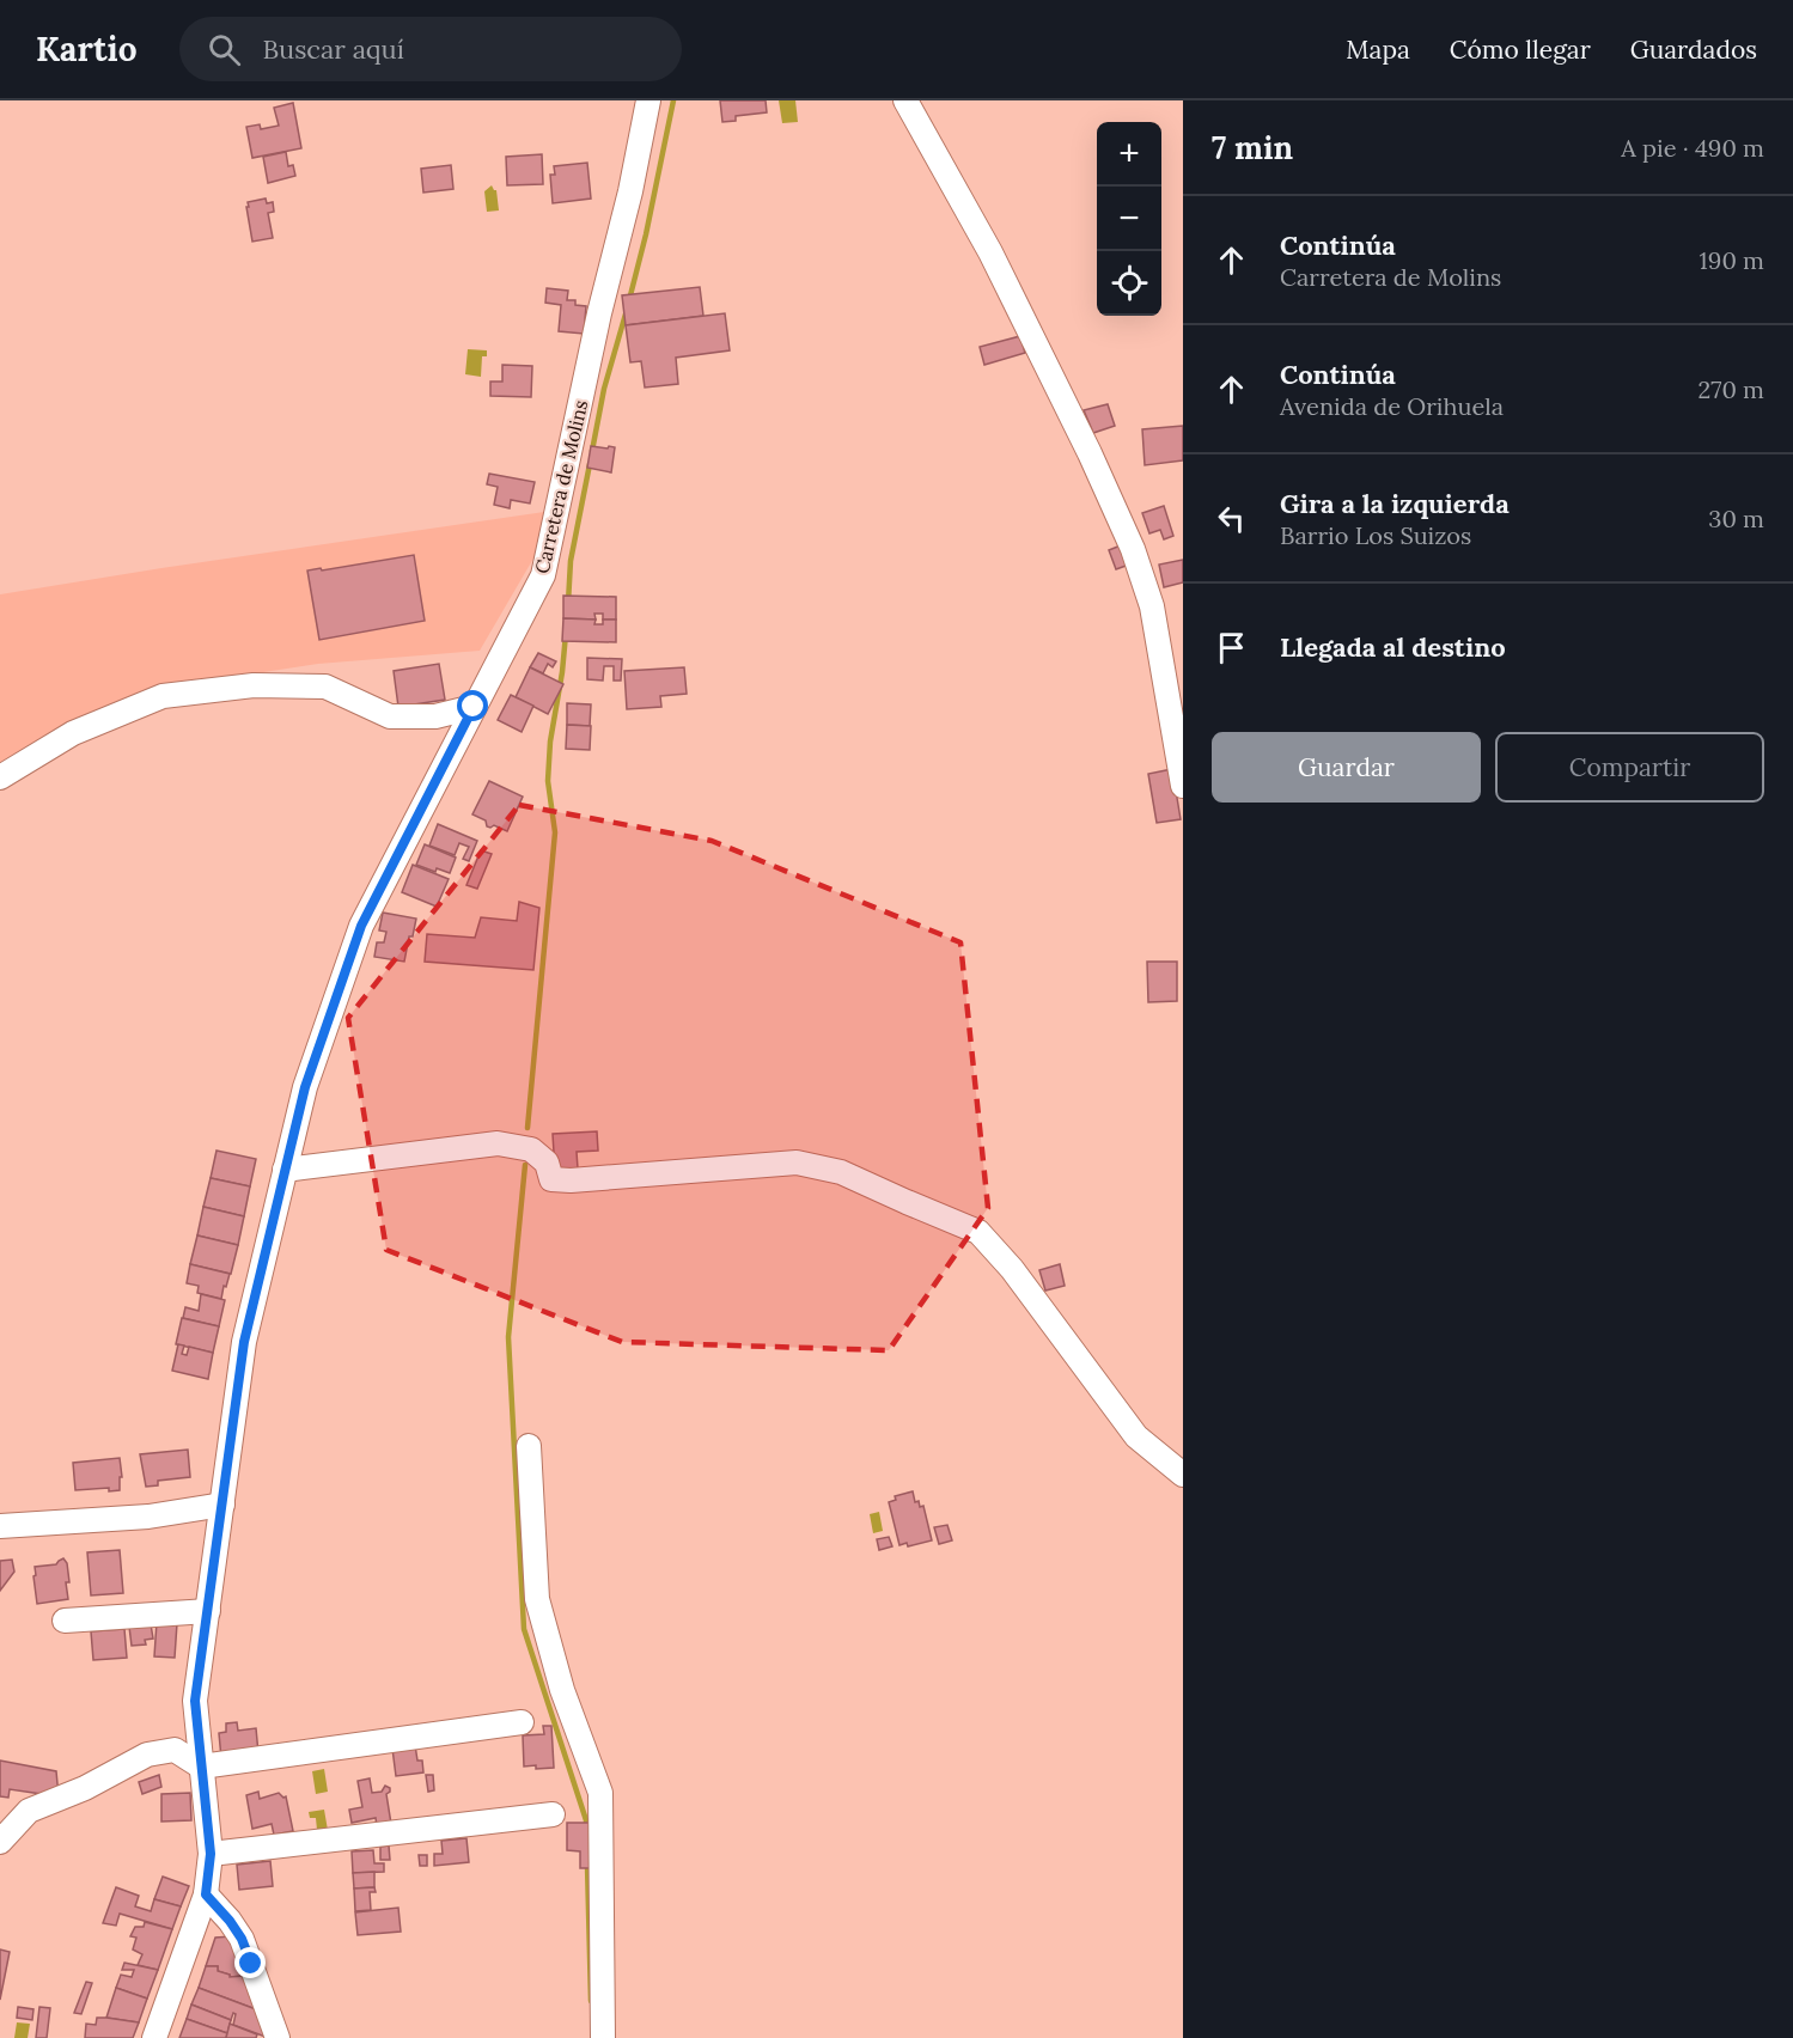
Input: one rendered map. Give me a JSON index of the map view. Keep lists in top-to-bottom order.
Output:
{
  "streets": {
    "street": ["Carretera de Molins"]
  },
  "page": {
    "header": "Kartio",
    "search": "Buscar aquí",
    "nav": ["Mapa", "Cómo llegar", "Guardados"],
    "heading": ["7 min", "A pie · 490 m"],
    "map_buttons": ["+", "−"],
    "list": [
      ["Continúa", "Carretera de Molins", "190 m"],
      ["Continúa", "Avenida de Orihuela", "270 m"],
      ["Gira a la izquierda", "Barrio Los Suizos", "30 m"],
      "Llegada al destino"
    ],
    "buttons": ["Guardar", "Compartir"]
  }
}
